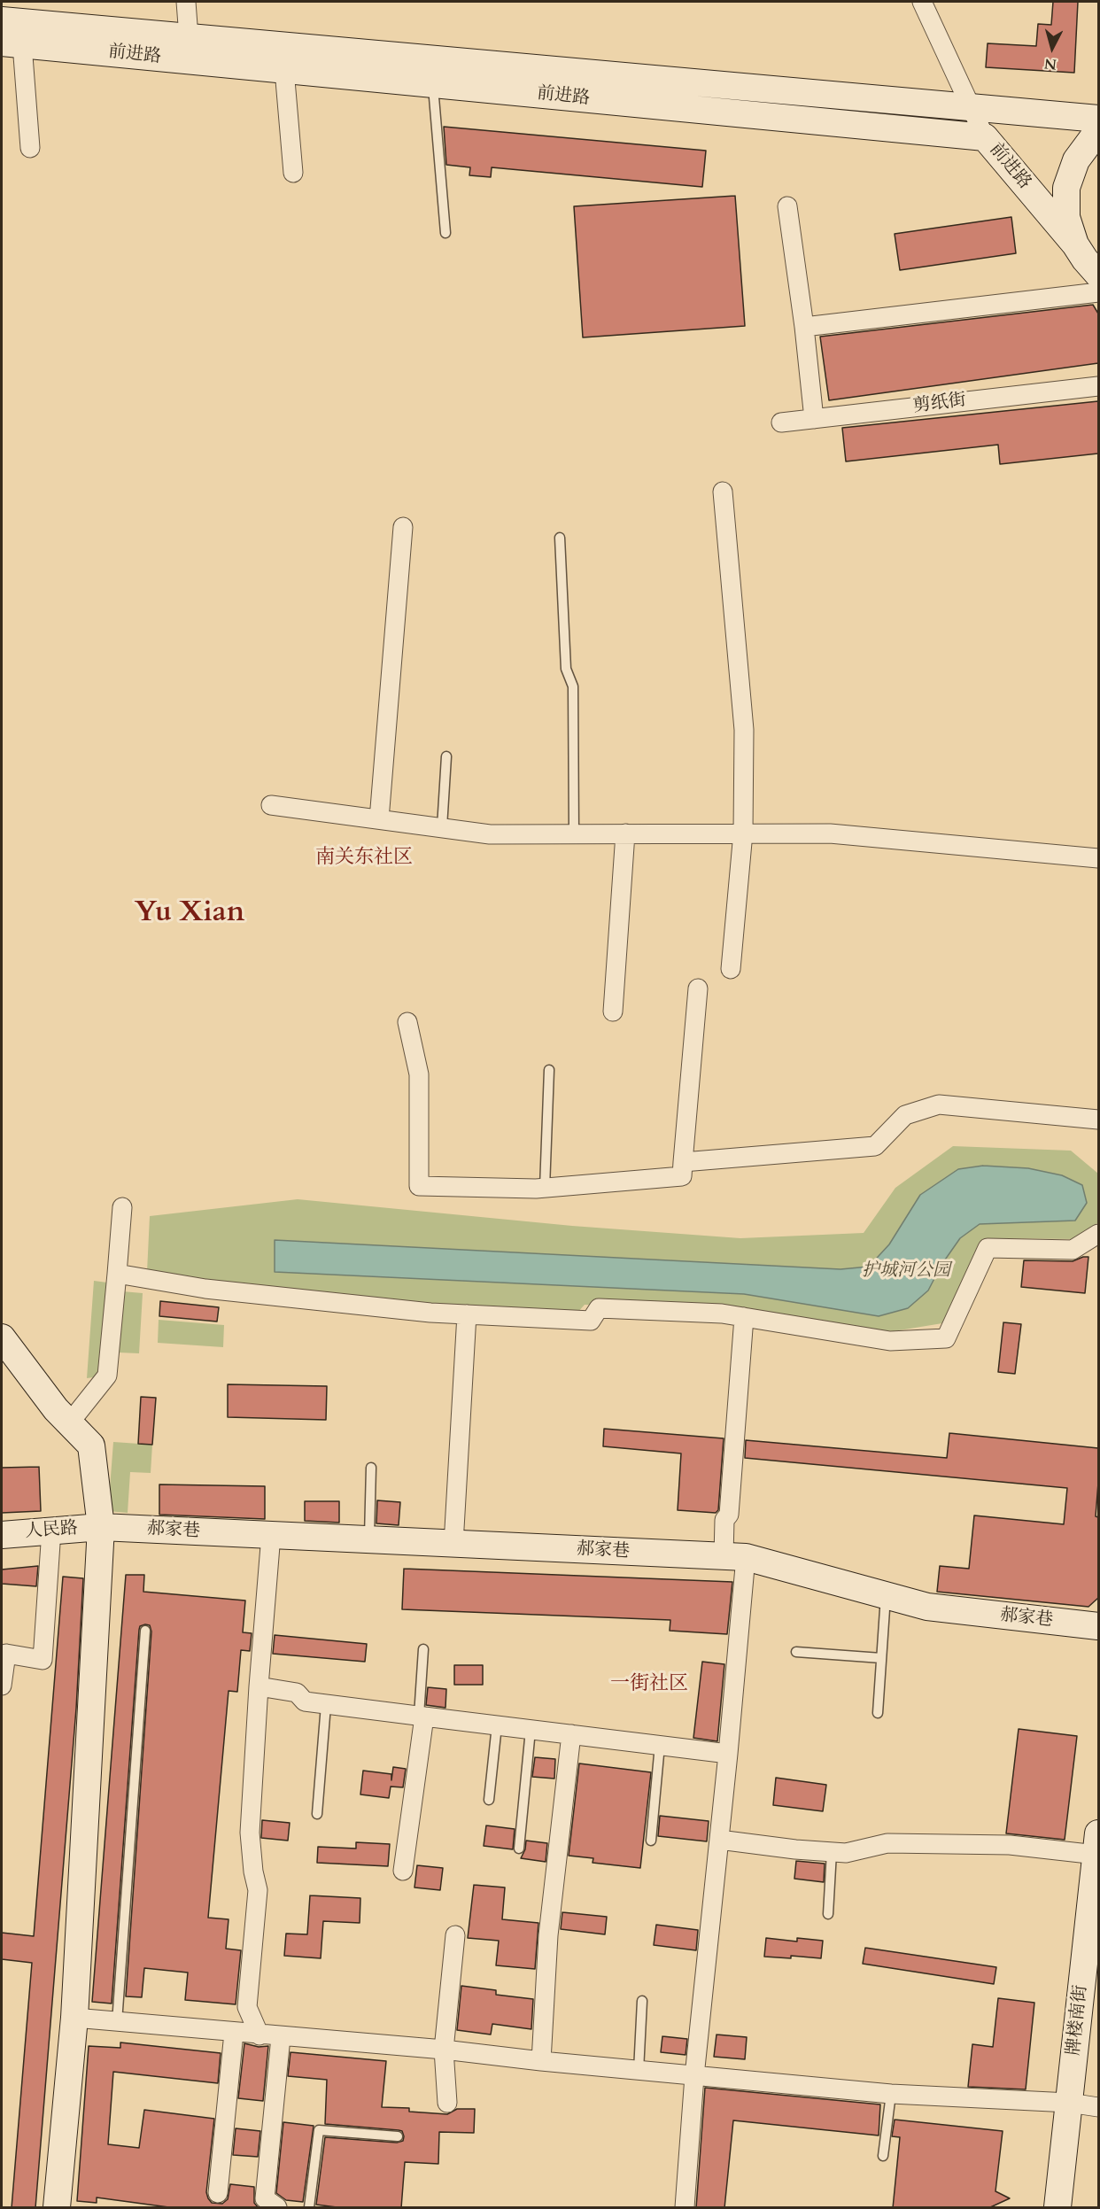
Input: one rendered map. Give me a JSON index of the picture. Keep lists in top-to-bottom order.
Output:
{
  "streets": {
    "main road": [
      "前进路",
      "人民路",
      "郝家巷",
      "牌楼南街"
    ],
    "street": ["剪纸街"]
  },
  "crossings": [
    ["人民路", "郝家巷"]
  ],
  "districts": ["南关东社区", "Yu Xian", "一街社区"],
  "parks": ["护城河公园"],
  "north": "bottom"
}
